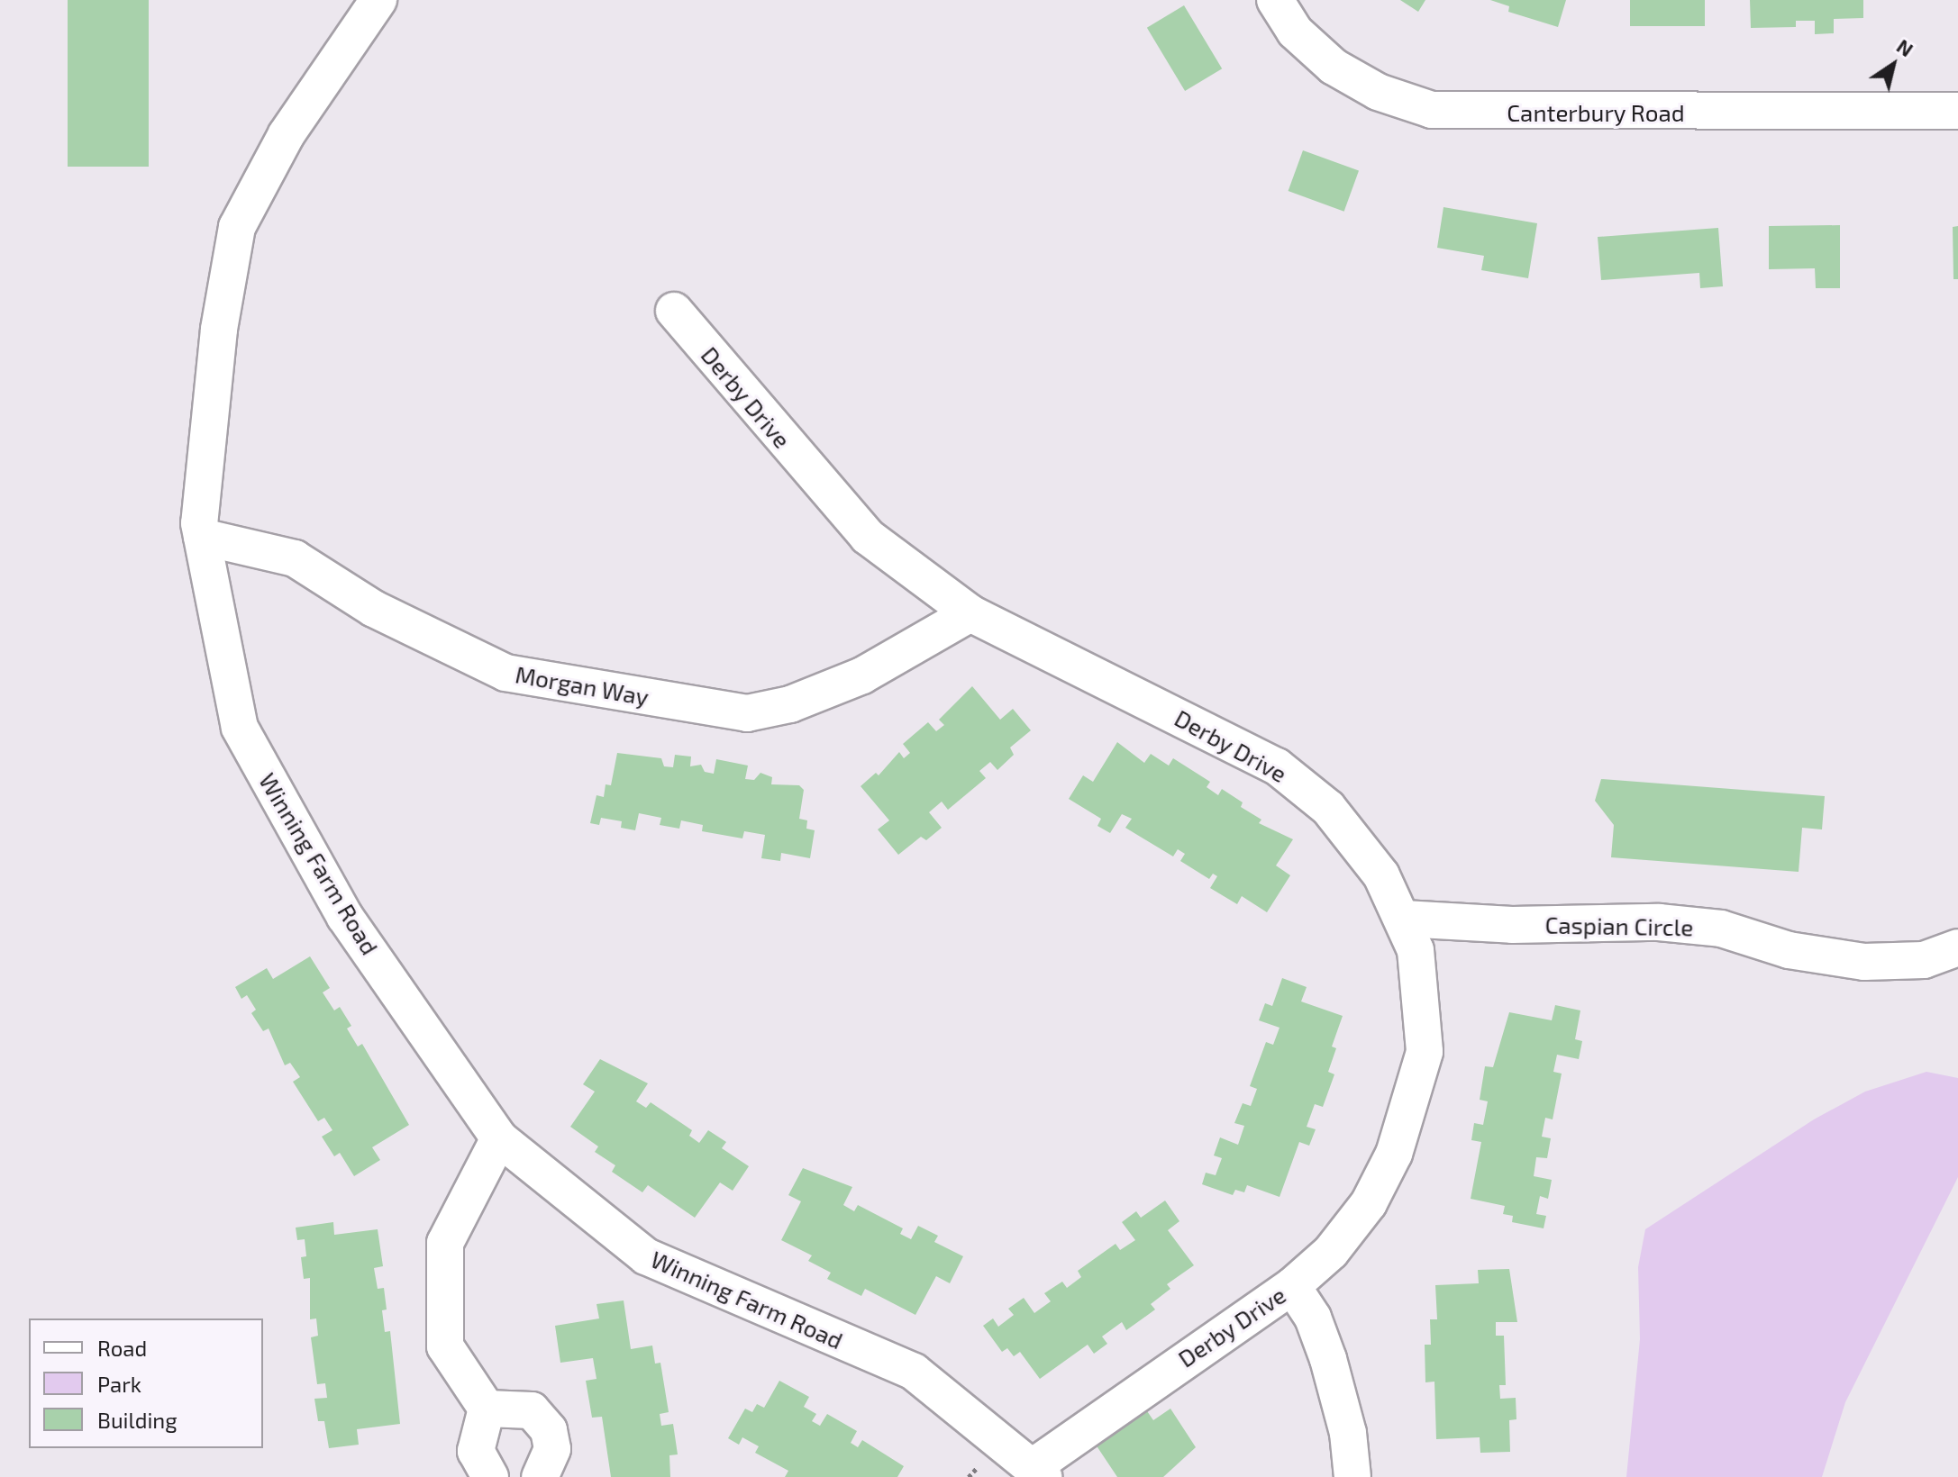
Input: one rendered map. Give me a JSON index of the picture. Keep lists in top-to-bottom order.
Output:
{
  "streets": {
    "street": [
      "Canterbury Road",
      "Derby Drive",
      "Morgan Way",
      "Winning Farm Road",
      "Caspian Circle"
    ]
  },
  "crossings": [
    ["Derby Drive", "Morgan Way"],
    ["Derby Drive", "Winning Farm Road"],
    ["Derby Drive", "Caspian Circle"],
    ["Morgan Way", "Winning Farm Road"]
  ],
  "legend": ["Road", "Park", "Building"],
  "north": "top right"
}
